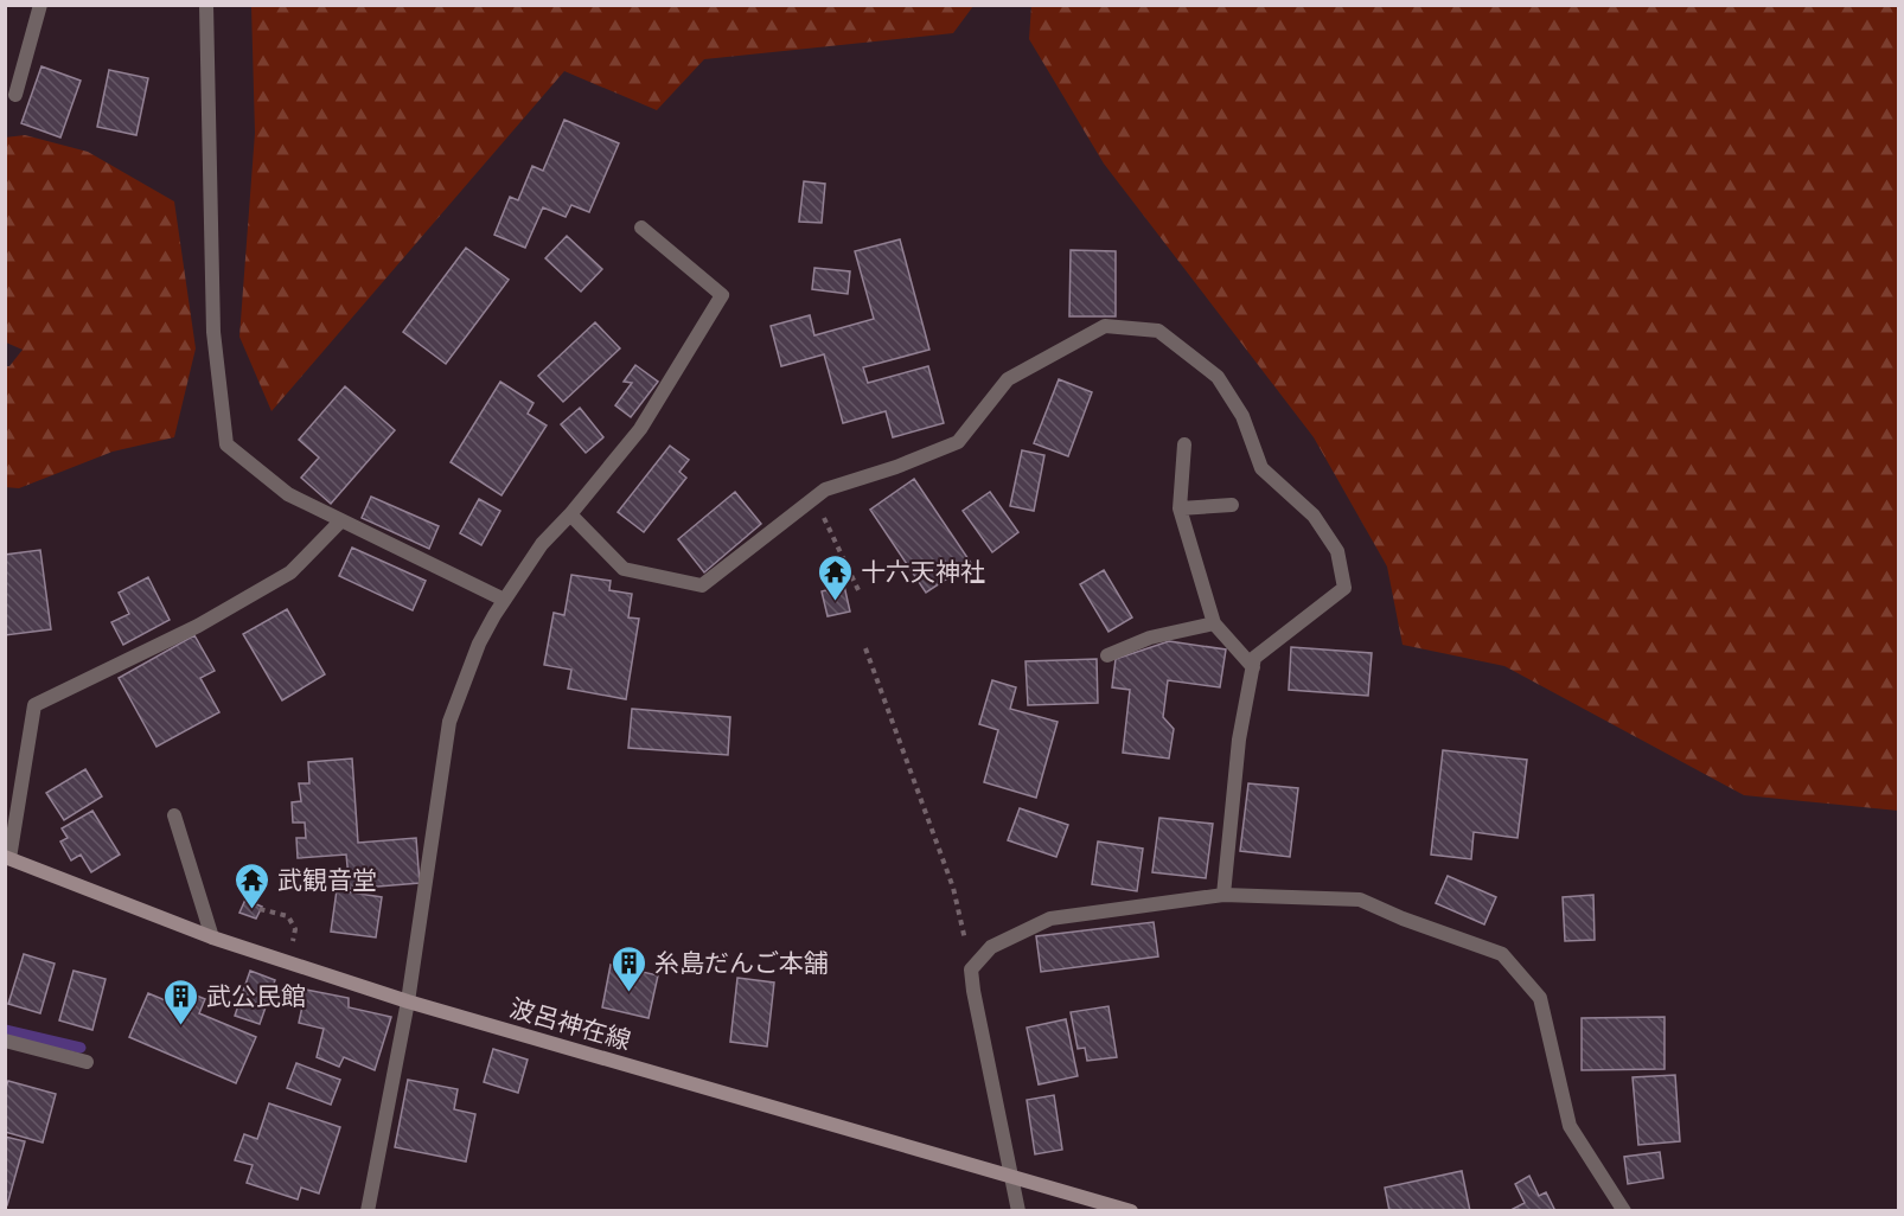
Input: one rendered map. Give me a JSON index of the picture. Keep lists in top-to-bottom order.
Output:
{
  "streets": {
    "main road": ["波呂神在線"]
  },
  "places": {
    "temple": ["十六天神社", "武観音堂"],
    "building": ["糸島だんご本舗", "武公民館"]
  }
}
